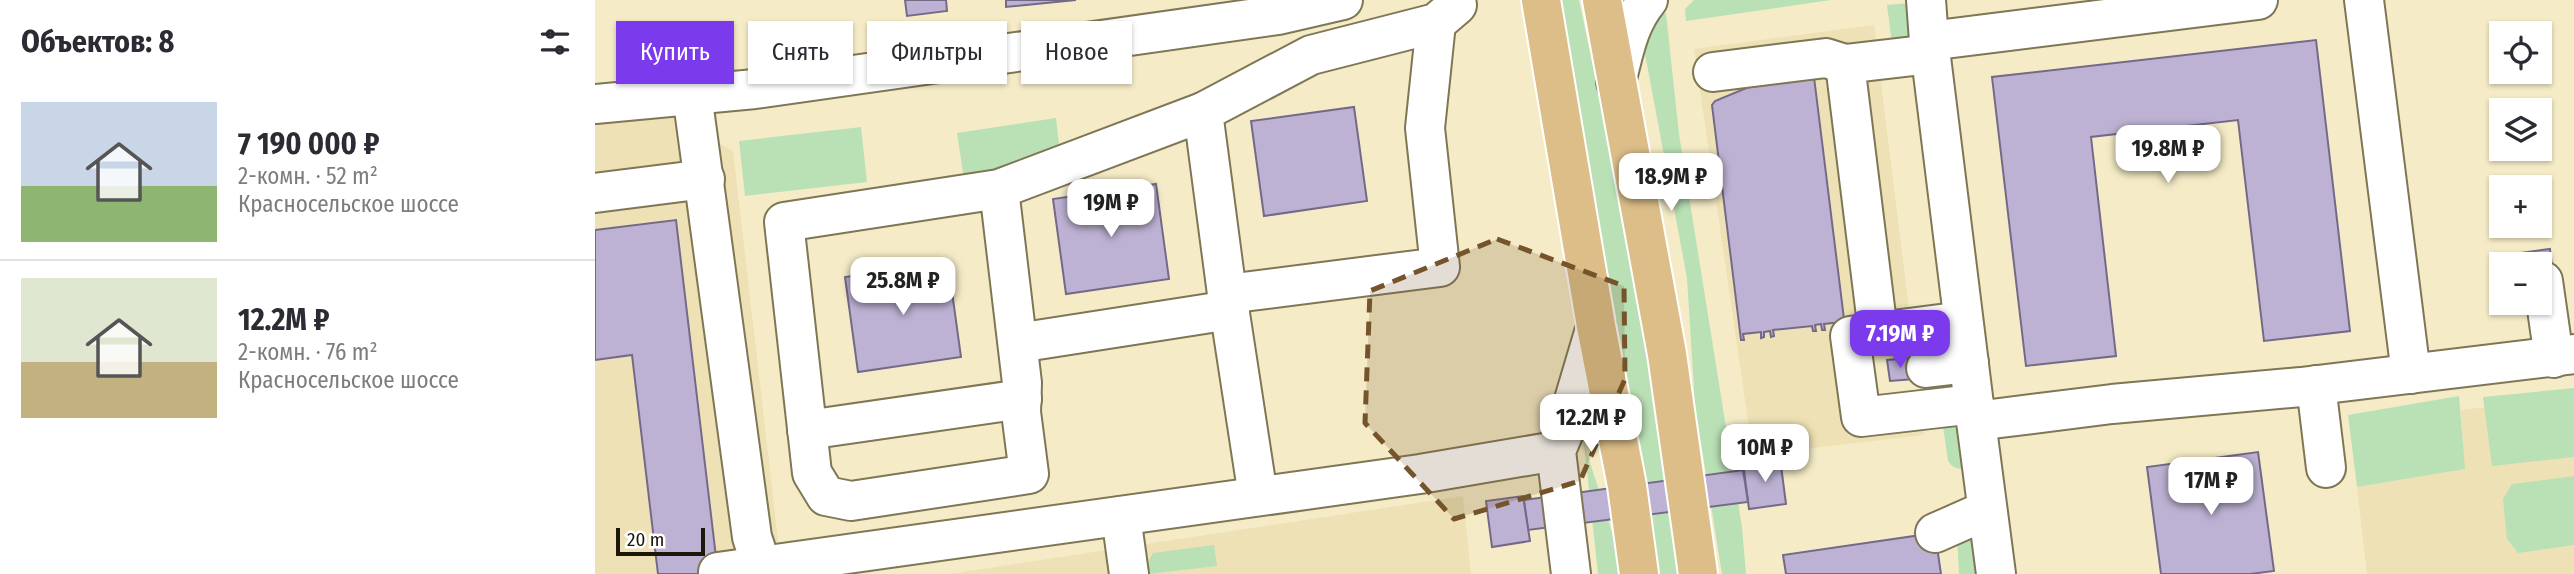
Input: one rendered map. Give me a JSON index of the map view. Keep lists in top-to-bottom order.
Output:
{
  "scale_bar": "20 m",
  "page": {
    "heading": "Объектов: 8",
    "map_buttons": ["+", "−"],
    "chip": [
      "Купить",
      "Снять",
      "Фильтры",
      "Новое"
    ],
    "list": [
      {
        "name": "7 190 000 ₽",
        "note": "2-комн. · 52 m² · Красносельское шоссе"
      },
      {
        "name": "12.2M ₽",
        "note": "2-комн. · 76 m² · Красносельское шоссе"
      }
    ],
    "price": [
      "19.8M ₽",
      "18.9M ₽",
      "19M ₽",
      "25.8M ₽",
      "7.19M ₽",
      "12.2M ₽",
      "10M ₽",
      "17M ₽"
    ],
    "scale": "20 m"
  }
}
